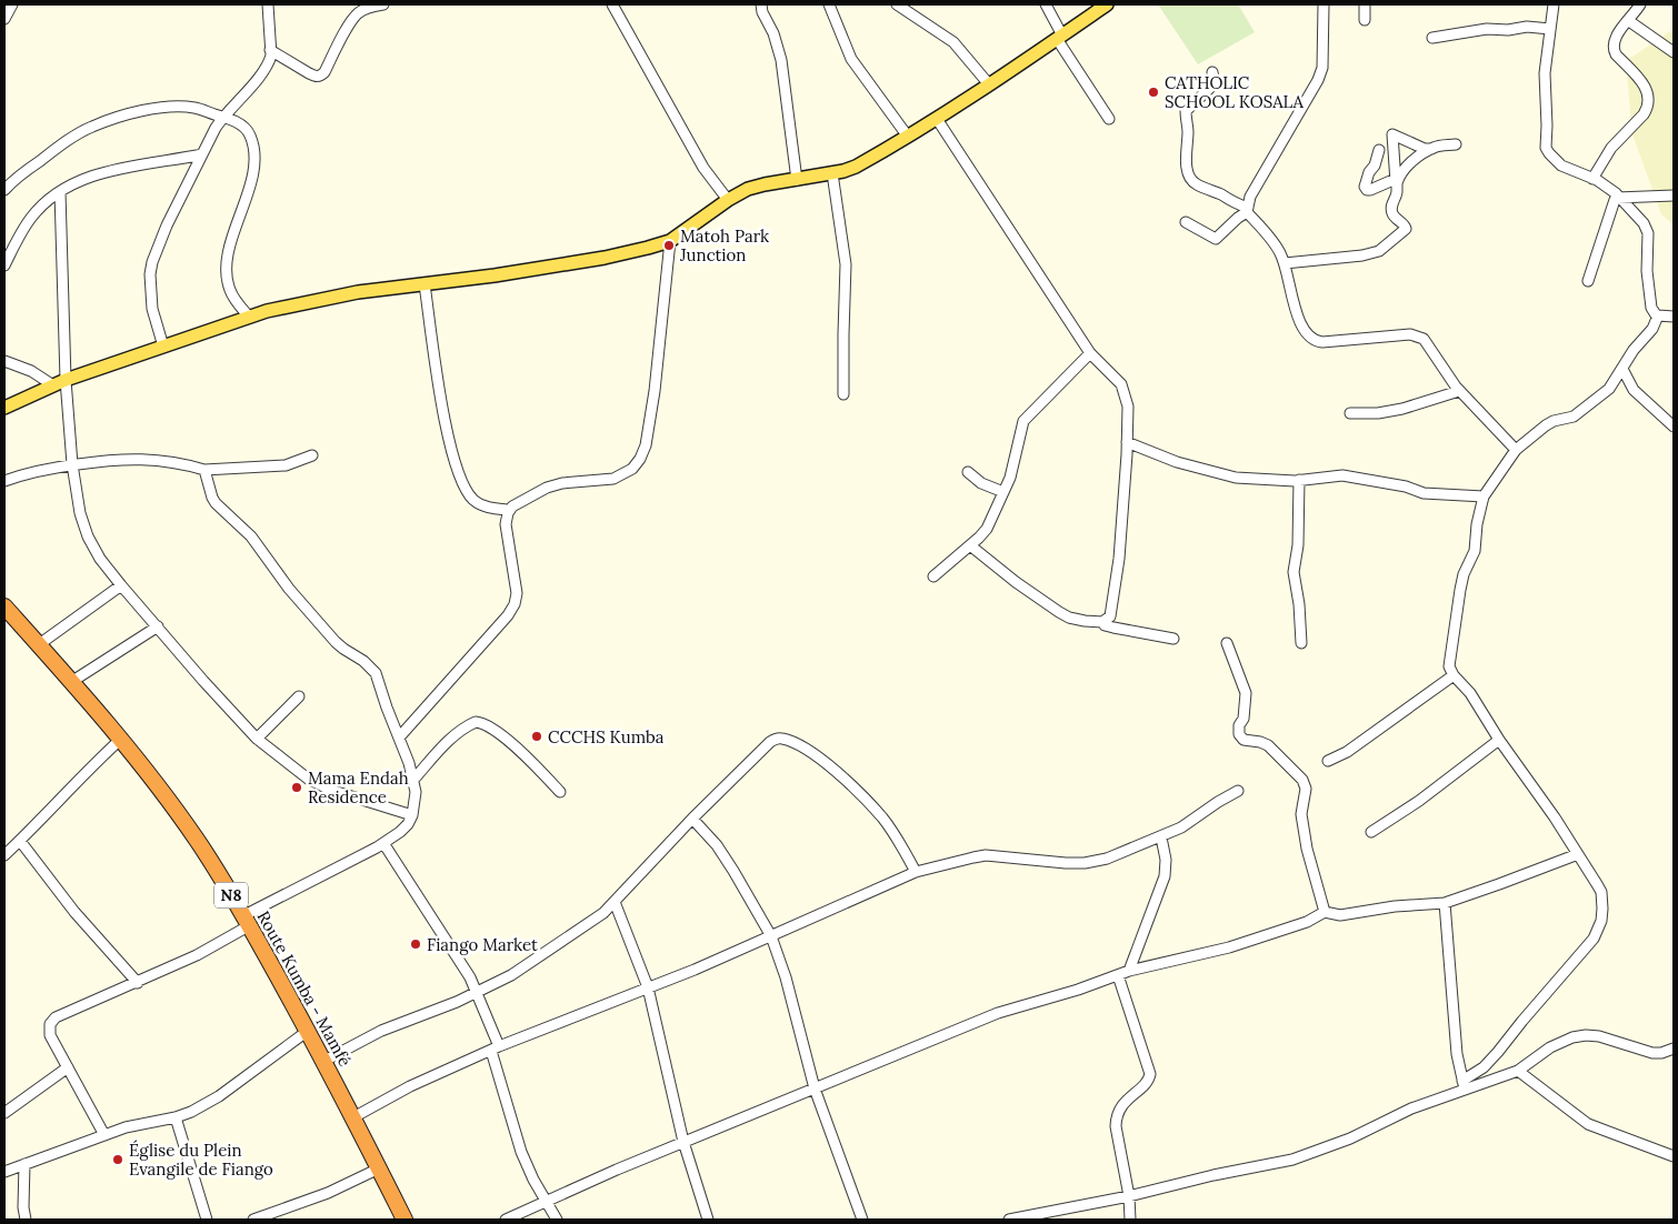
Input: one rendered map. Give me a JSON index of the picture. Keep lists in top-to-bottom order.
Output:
{
  "streets": {
    "highway": ["N8", "Route Kumba - Mamfé"]
  },
  "places": [
    "CATHOLIC SCHOOL KOSALA",
    "Matoh Park Junction",
    "CCCHS Kumba",
    "Mama Endah Residence",
    "Fiango Market",
    "Église du Plein Evangile de Fiango"
  ]
}
